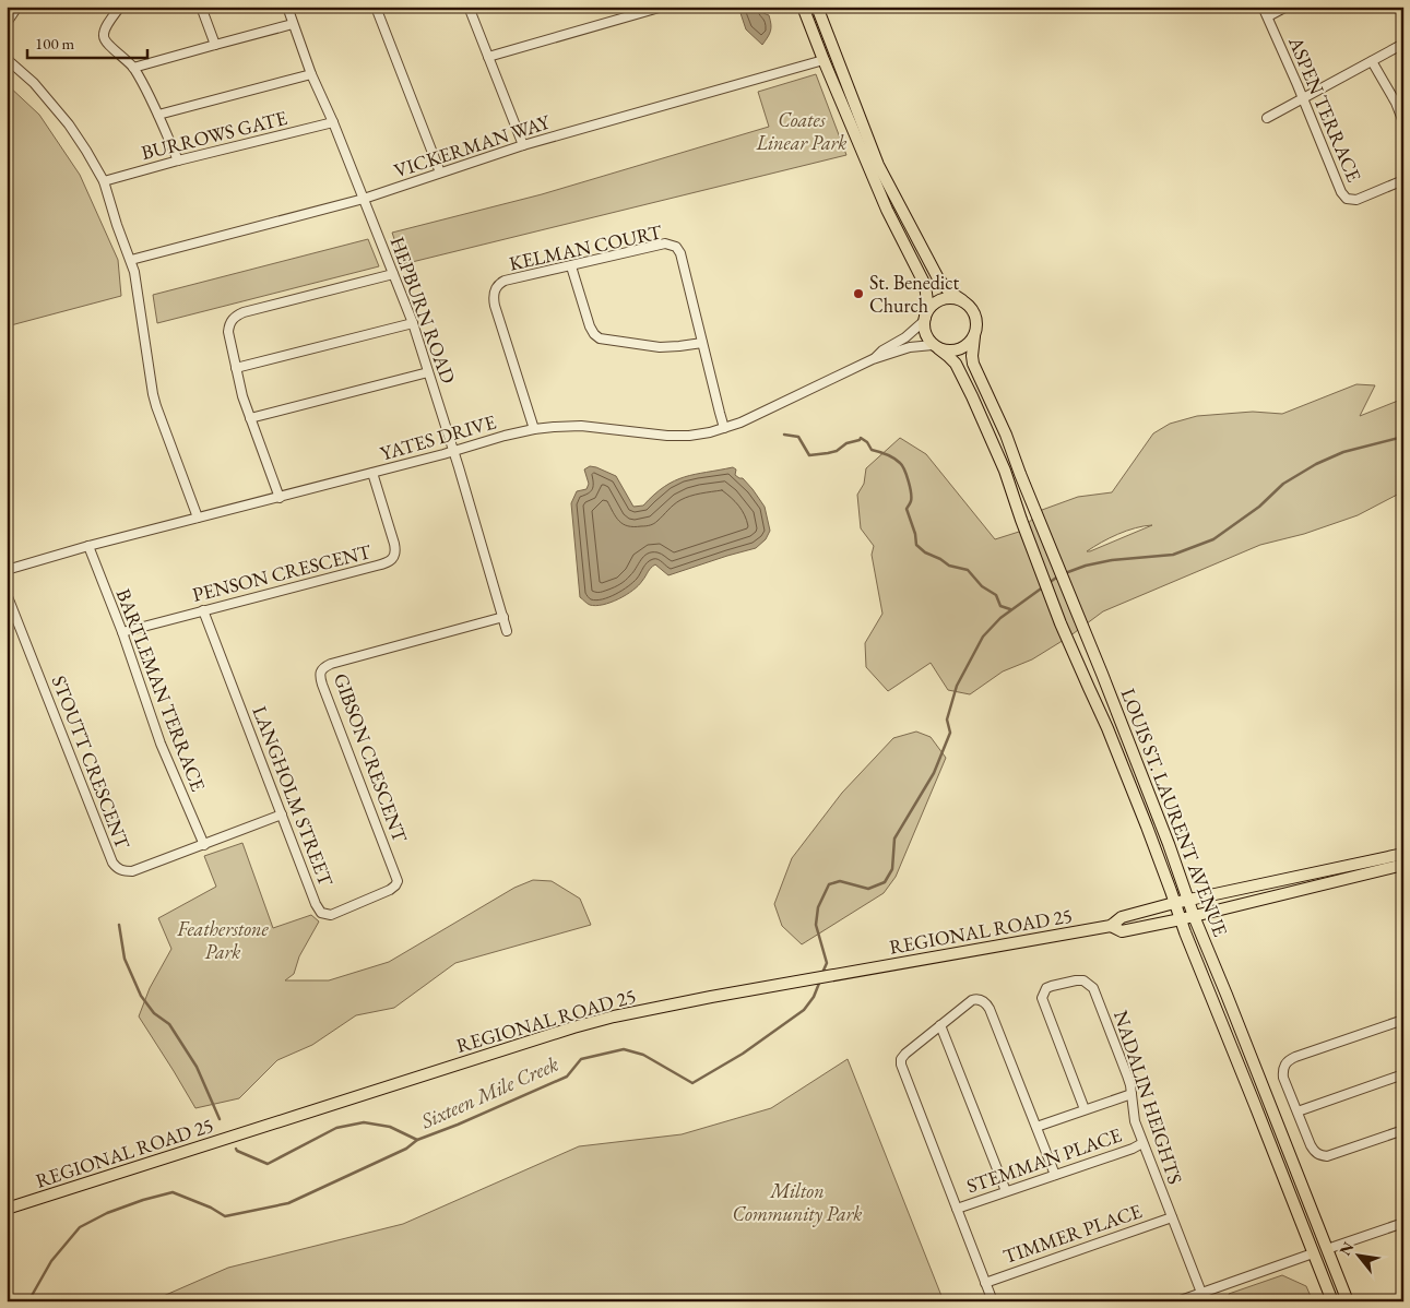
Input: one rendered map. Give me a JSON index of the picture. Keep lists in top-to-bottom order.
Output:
{
  "streets": {
    "main road": ["LOUIS ST. LAURENT AVENUE", "REGIONAL ROAD 25"],
    "street": [
      "ASPEN TERRACE",
      "BURROWS GATE",
      "VICKERMAN WAY",
      "KELMAN COURT",
      "HEPBURN ROAD",
      "YATES DRIVE",
      "PENSON CRESCENT",
      "BARTLEMAN TERRACE",
      "GIBSON CRESCENT",
      "STOUTT CRESCENT",
      "LANGHOLM STREET",
      "NADALIN HEIGHTS",
      "STEMMAN PLACE",
      "TIMMER PLACE"
    ]
  },
  "crossings": [
    ["BURROWS GATE", "HEPBURN ROAD"],
    ["VICKERMAN WAY", "HEPBURN ROAD"],
    ["KELMAN COURT", "YATES DRIVE"],
    ["HEPBURN ROAD", "YATES DRIVE"],
    ["HEPBURN ROAD", "GIBSON CRESCENT"],
    ["YATES DRIVE", "PENSON CRESCENT"],
    ["YATES DRIVE", "BARTLEMAN TERRACE"],
    ["YATES DRIVE", "LOUIS ST. LAURENT AVENUE"],
    ["PENSON CRESCENT", "BARTLEMAN TERRACE"],
    ["PENSON CRESCENT", "LANGHOLM STREET"],
    ["BARTLEMAN TERRACE", "STOUTT CRESCENT"],
    ["GIBSON CRESCENT", "LANGHOLM STREET"],
    ["STOUTT CRESCENT", "LANGHOLM STREET"],
    ["LOUIS ST. LAURENT AVENUE", "REGIONAL ROAD 25"],
    ["NADALIN HEIGHTS", "STEMMAN PLACE"],
    ["NADALIN HEIGHTS", "TIMMER PLACE"]
  ],
  "water": ["Sixteen Mile Creek"],
  "parks": ["Coates Linear Park", "Featherstone Park", "Milton Community Park"],
  "places": ["St. Benedict Church"],
  "scale_bar": "100 m",
  "north": "top left"
}
